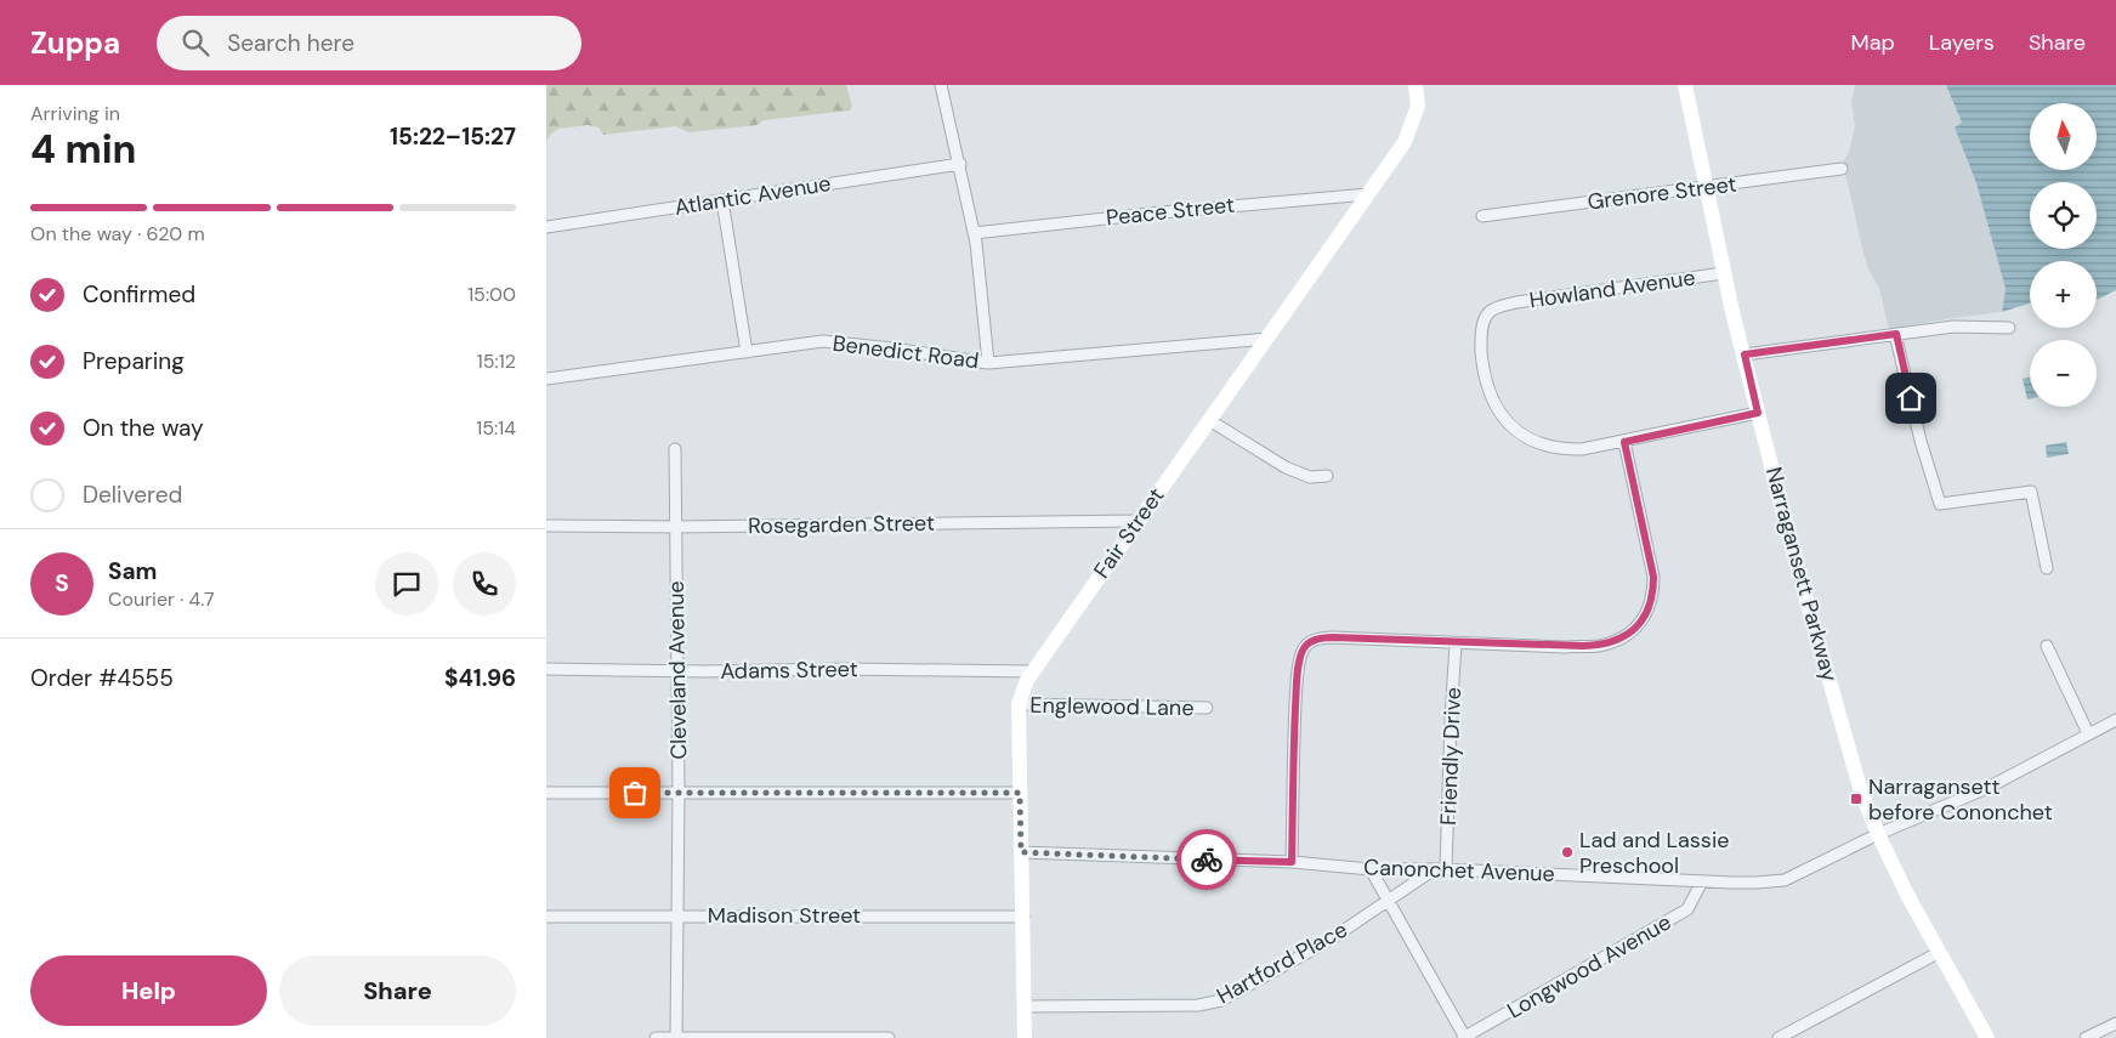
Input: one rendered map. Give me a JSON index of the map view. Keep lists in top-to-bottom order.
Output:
{
  "streets": {
    "street": [
      "Grenore Street",
      "Atlantic Avenue",
      "Peace Street",
      "Howland Avenue",
      "Benedict Road",
      "Rosegarden Street",
      "Fair Street",
      "Narragansett Parkway",
      "Cleveland Avenue",
      "Adams Street",
      "Englewood Lane",
      "Friendly Drive",
      "Canonchet Avenue",
      "Madison Street",
      "Hartford Place",
      "Longwood Avenue"
    ]
  },
  "crossings": [
    ["Grenore Street", "Narragansett Parkway"],
    ["Peace Street", "Fair Street"],
    ["Howland Avenue", "Narragansett Parkway"],
    ["Benedict Road", "Fair Street"],
    ["Rosegarden Street", "Fair Street"],
    ["Rosegarden Street", "Cleveland Avenue"],
    ["Fair Street", "Adams Street"],
    ["Fair Street", "Englewood Lane"],
    ["Fair Street", "Canonchet Avenue"],
    ["Fair Street", "Madison Street"],
    ["Fair Street", "Hartford Place"],
    ["Narragansett Parkway", "Canonchet Avenue"],
    ["Cleveland Avenue", "Adams Street"],
    ["Cleveland Avenue", "Madison Street"],
    ["Friendly Drive", "Canonchet Avenue"],
    ["Canonchet Avenue", "Hartford Place"],
    ["Canonchet Avenue", "Longwood Avenue"]
  ],
  "places": {
    "transit": ["Narragansett before Cononchet"],
    "other": ["Lad and Lassie Preschool"]
  },
  "north": "top",
  "page": {
    "header": "Zuppa",
    "search": "Search here",
    "nav": ["Map", "Layers", "Share"],
    "heading": ["4 min", "Arriving in", "15:22–15:27"],
    "panel": [
      "Sam",
      "Courier · 4.7",
      "Order #4555",
      "$41.96"
    ],
    "map_buttons": ["+", "−"],
    "bar": "On the way · 620 m",
    "list": [
      ["Confirmed", "15:00"],
      ["Preparing", "15:12"],
      ["On the way", "15:14"],
      "Delivered"
    ],
    "round": "S",
    "buttons": ["Help", "Share"]
  }
}
